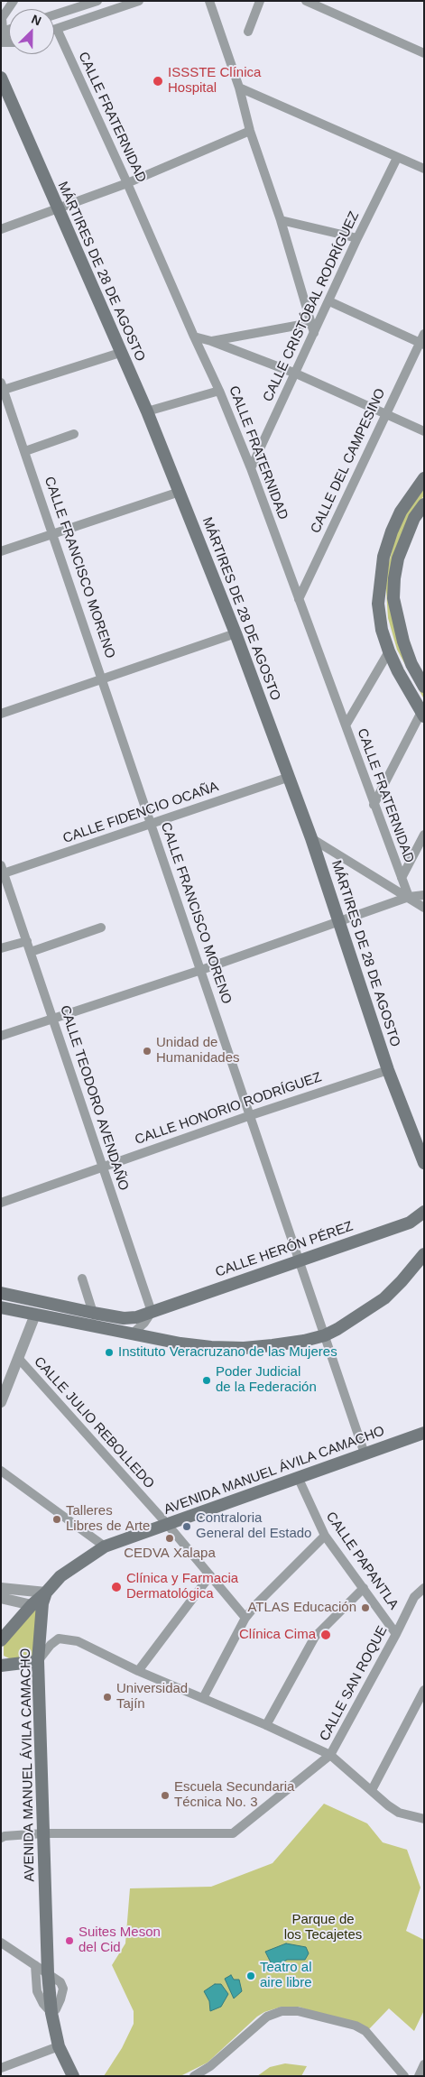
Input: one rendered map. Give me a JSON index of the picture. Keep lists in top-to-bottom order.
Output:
{
  "streets": {
    "main road": ["MÁRTIRES DE 28 DE AGOSTO", "CALLE HERÓN PÉREZ", "AVENIDA MANUEL ÁVILA CAMACHO"],
    "street": [
      "CALLE FRATERNIDAD",
      "CALLE CRISTÓBAL RODRÍGUEZ",
      "CALLE DEL CAMPESINO",
      "CALLE FRANCISCO MORENO",
      "CALLE FIDENCIO OCAÑA",
      "CALLE TEODORO AVENDAÑO",
      "CALLE HONORIO RODRÍGUEZ",
      "CALLE JULIO REBOLLEDO",
      "CALLE PAPANTLA",
      "CALLE SAN ROQUE"
    ]
  },
  "crossings": [
    ["CALLE FRATERNIDAD", "CALLE CRISTÓBAL RODRÍGUEZ"],
    ["CALLE FRATERNIDAD", "CALLE DEL CAMPESINO"],
    ["MÁRTIRES DE 28 DE AGOSTO", "CALLE FIDENCIO OCAÑA"],
    ["MÁRTIRES DE 28 DE AGOSTO", "CALLE HONORIO RODRÍGUEZ"],
    ["CALLE FRANCISCO MORENO", "CALLE FIDENCIO OCAÑA"],
    ["CALLE FRANCISCO MORENO", "CALLE HONORIO RODRÍGUEZ"],
    ["CALLE FRANCISCO MORENO", "CALLE HERÓN PÉREZ"],
    ["CALLE FRANCISCO MORENO", "AVENIDA MANUEL ÁVILA CAMACHO"],
    ["CALLE FIDENCIO OCAÑA", "CALLE TEODORO AVENDAÑO"],
    ["CALLE TEODORO AVENDAÑO", "CALLE HONORIO RODRÍGUEZ"],
    ["CALLE TEODORO AVENDAÑO", "CALLE HERÓN PÉREZ"],
    ["CALLE JULIO REBOLLEDO", "AVENIDA MANUEL ÁVILA CAMACHO"],
    ["AVENIDA MANUEL ÁVILA CAMACHO", "CALLE PAPANTLA"],
    ["AVENIDA MANUEL ÁVILA CAMACHO", "CALLE SAN ROQUE"],
    ["CALLE PAPANTLA", "CALLE SAN ROQUE"]
  ],
  "parks": ["Parque de los Tecajetes"],
  "places": [
    "ISSSTE Clínica Hospital",
    "Unidad de Humanidades",
    "Instituto Veracruzano de las Mujeres",
    "Poder Judicial de la Federación",
    "Talleres Libres de Arte",
    "Contraloria General del Estado",
    "CEDVA Xalapa",
    "Clínica y Farmacia Dermatológica",
    "ATLAS Educación",
    "Clínica Cima",
    "Universidad Tajín",
    "Escuela Secundaria Técnica No. 3",
    "Suites Meson del Cid",
    "Teatro al aire libre"
  ],
  "north": "top right"
}
